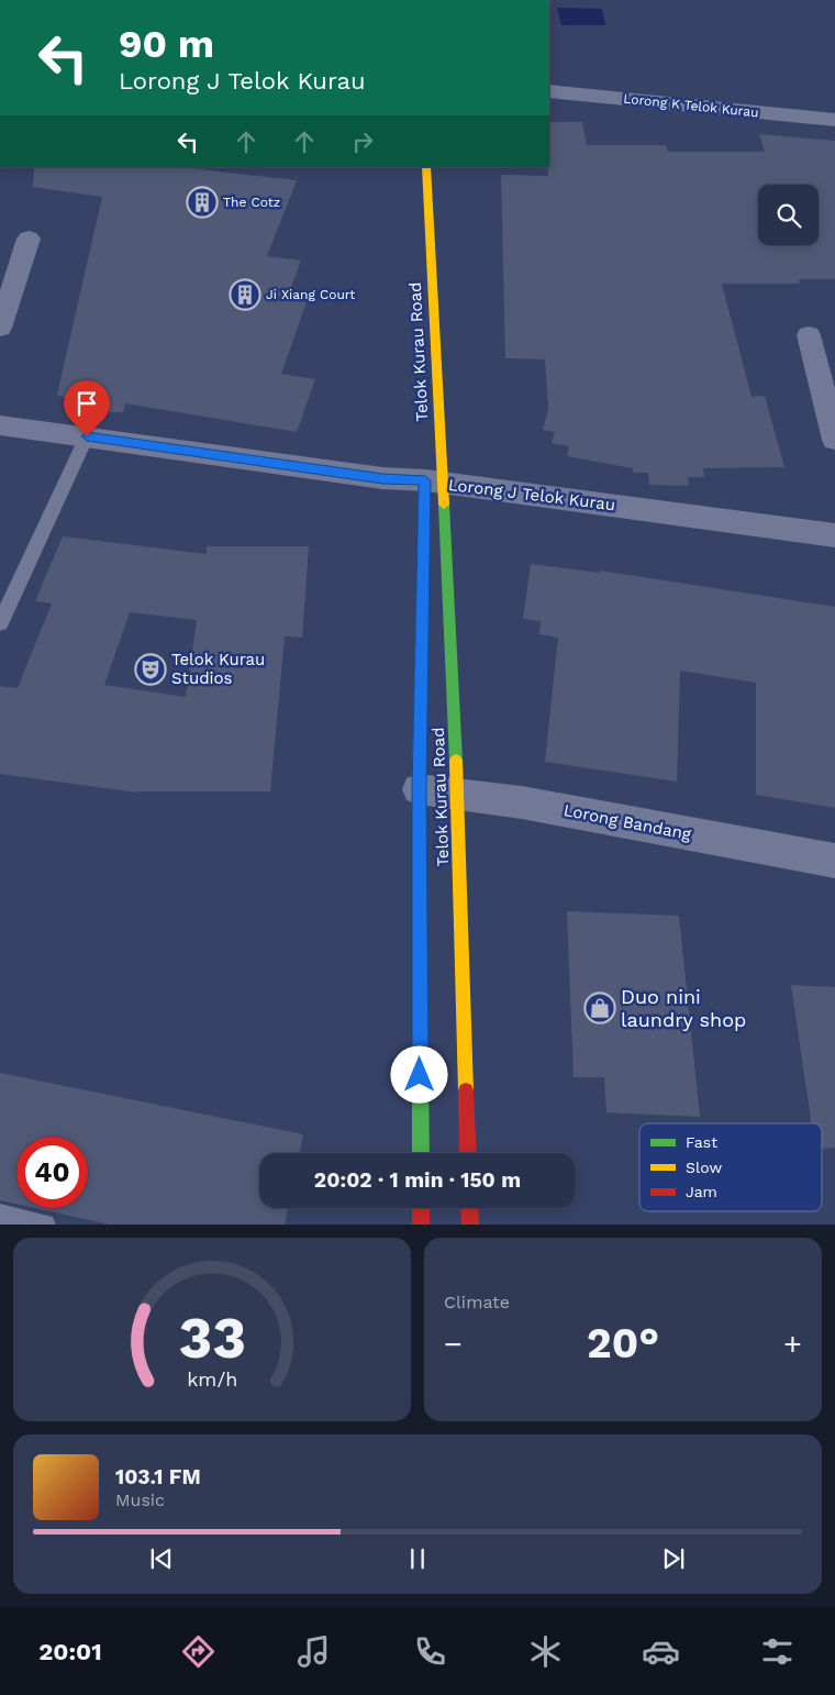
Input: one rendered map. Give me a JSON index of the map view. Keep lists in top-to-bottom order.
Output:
{
  "streets": {
    "street": [
      "Lorong K Telok Kurau",
      "Telok Kurau Road",
      "Lorong J Telok Kurau",
      "Lorong Bandang"
    ]
  },
  "crossings": [
    ["Telok Kurau Road", "Lorong J Telok Kurau"],
    ["Telok Kurau Road", "Lorong Bandang"]
  ],
  "places": {
    "building": ["The Cotz", "Ji Xiang Court"],
    "theatre": ["Telok Kurau Studios"],
    "shop": ["Duo nini laundry shop"]
  },
  "legend": ["Fast", "Slow", "Jam"],
  "page": {
    "turn": ["90 m", "Lorong J Telok Kurau"],
    "limit": "40",
    "trip": "20:02 · 1 min · 150 m",
    "tile": "Climate",
    "heat": ["−", "20°", "+"],
    "song": ["103.1 FM", "Music"],
    "tabs": "20:01",
    "gauge": ["33", "km/h"]
  }
}
